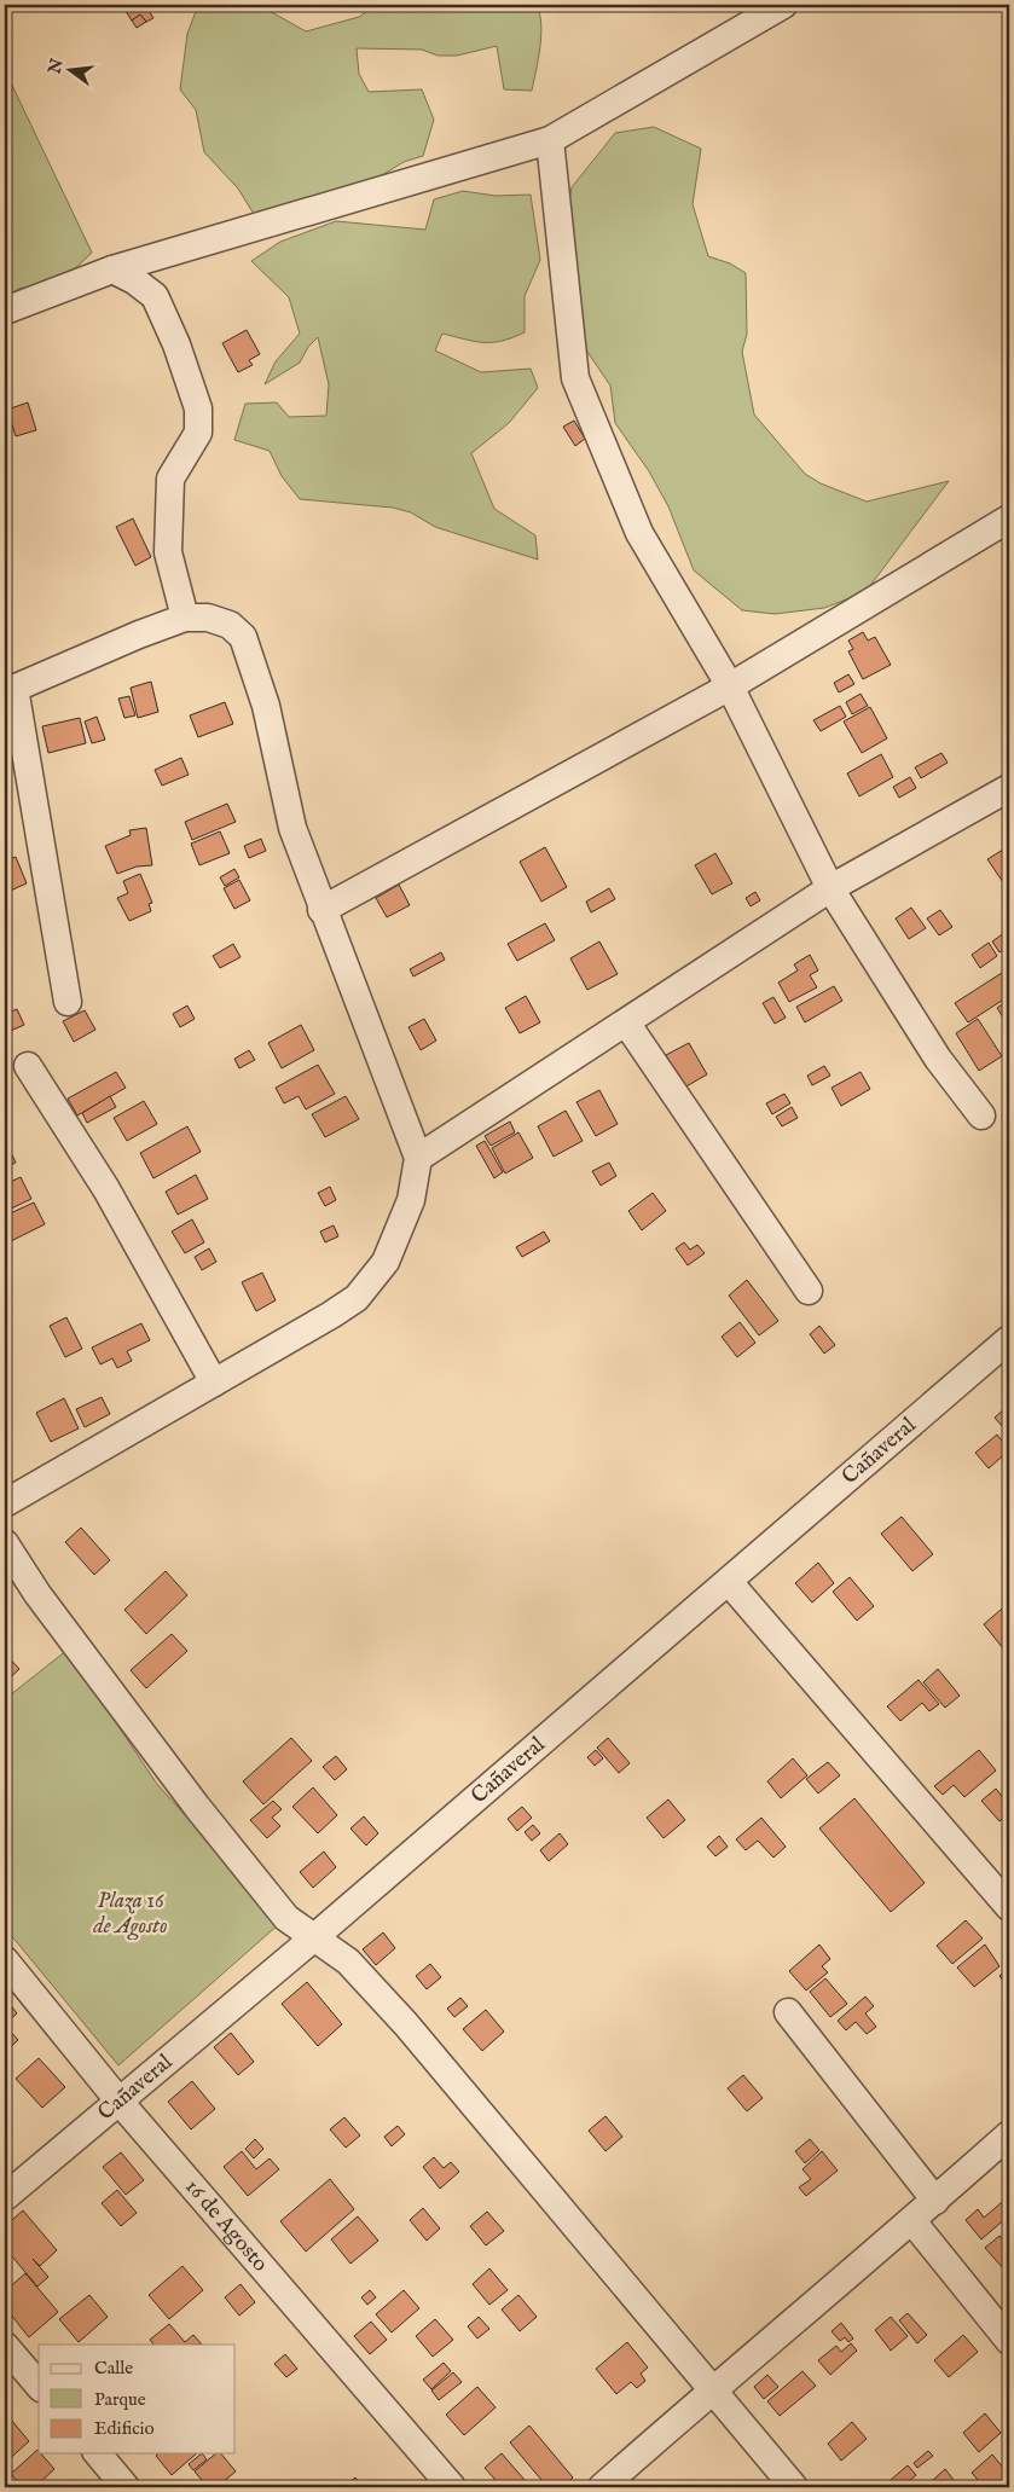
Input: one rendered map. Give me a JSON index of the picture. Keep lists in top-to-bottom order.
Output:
{
  "streets": {
    "street": ["Cañaveral", "16 de Agosto"]
  },
  "crossings": [
    ["Cañaveral", "16 de Agosto"]
  ],
  "parks": ["Plaza 16 de Agosto"],
  "legend": ["Calle", "Parque", "Edificio"],
  "north": "left"
}
